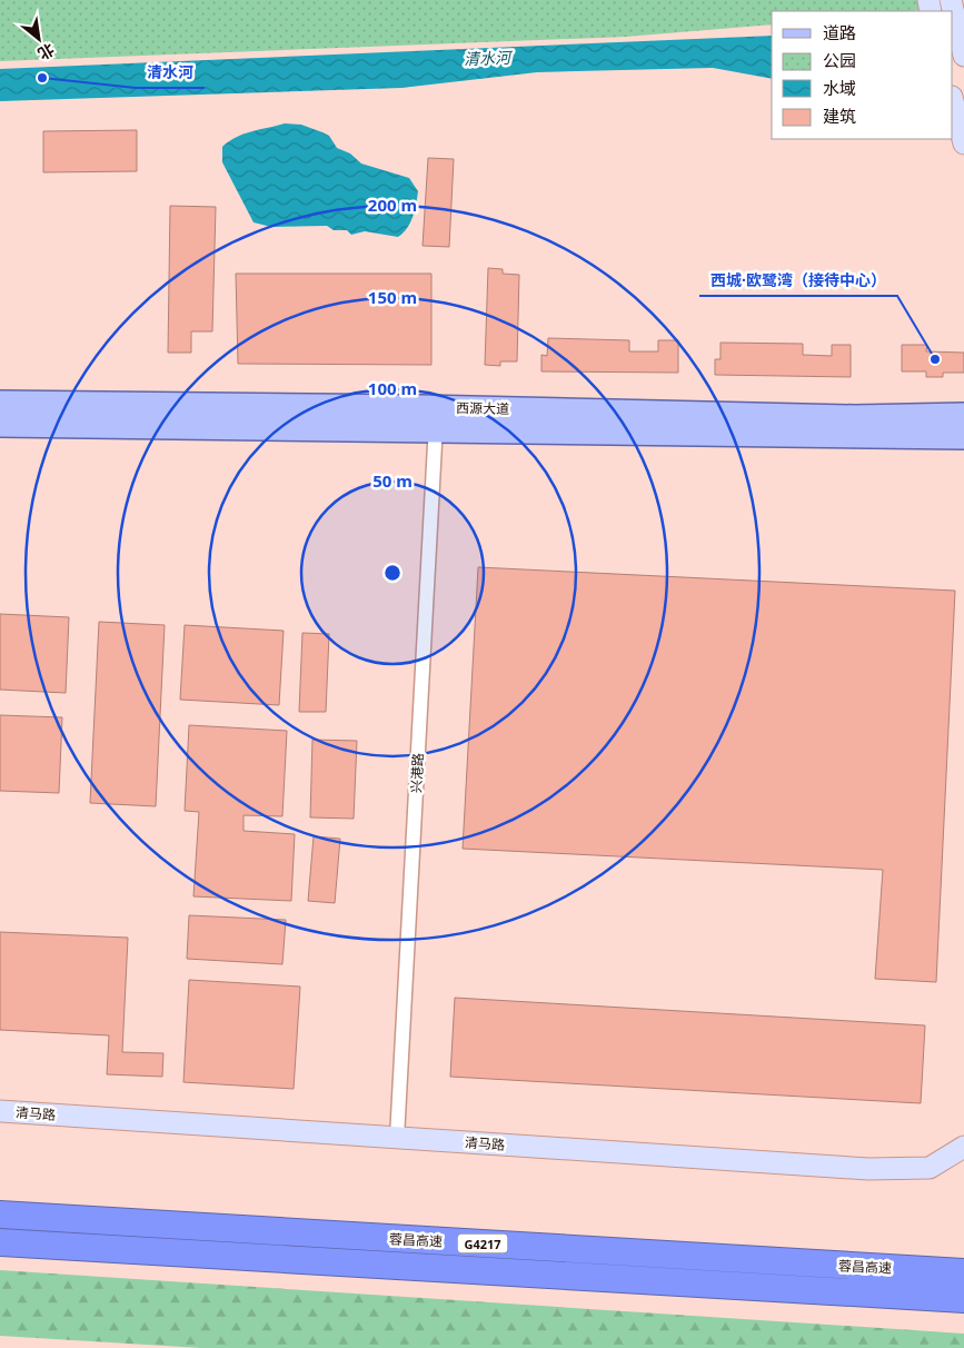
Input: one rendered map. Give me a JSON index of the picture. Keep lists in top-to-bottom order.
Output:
{
  "streets": {
    "highway": ["蓉昌高速", "G4217"],
    "main road": ["西源大道"],
    "street": ["兴港路", "清马路"]
  },
  "crossings": [
    ["西源大道", "兴港路"],
    ["兴港路", "清马路"]
  ],
  "water": ["清水河"],
  "places": ["清水河", "西城·欧鹭湾（接待中心）"],
  "legend": [
    "道路",
    "公园",
    "水域",
    "建筑"
  ],
  "north": "bottom right",
  "rings": [
    "200 m",
    "150 m",
    "100 m",
    "50 m"
  ]
}
